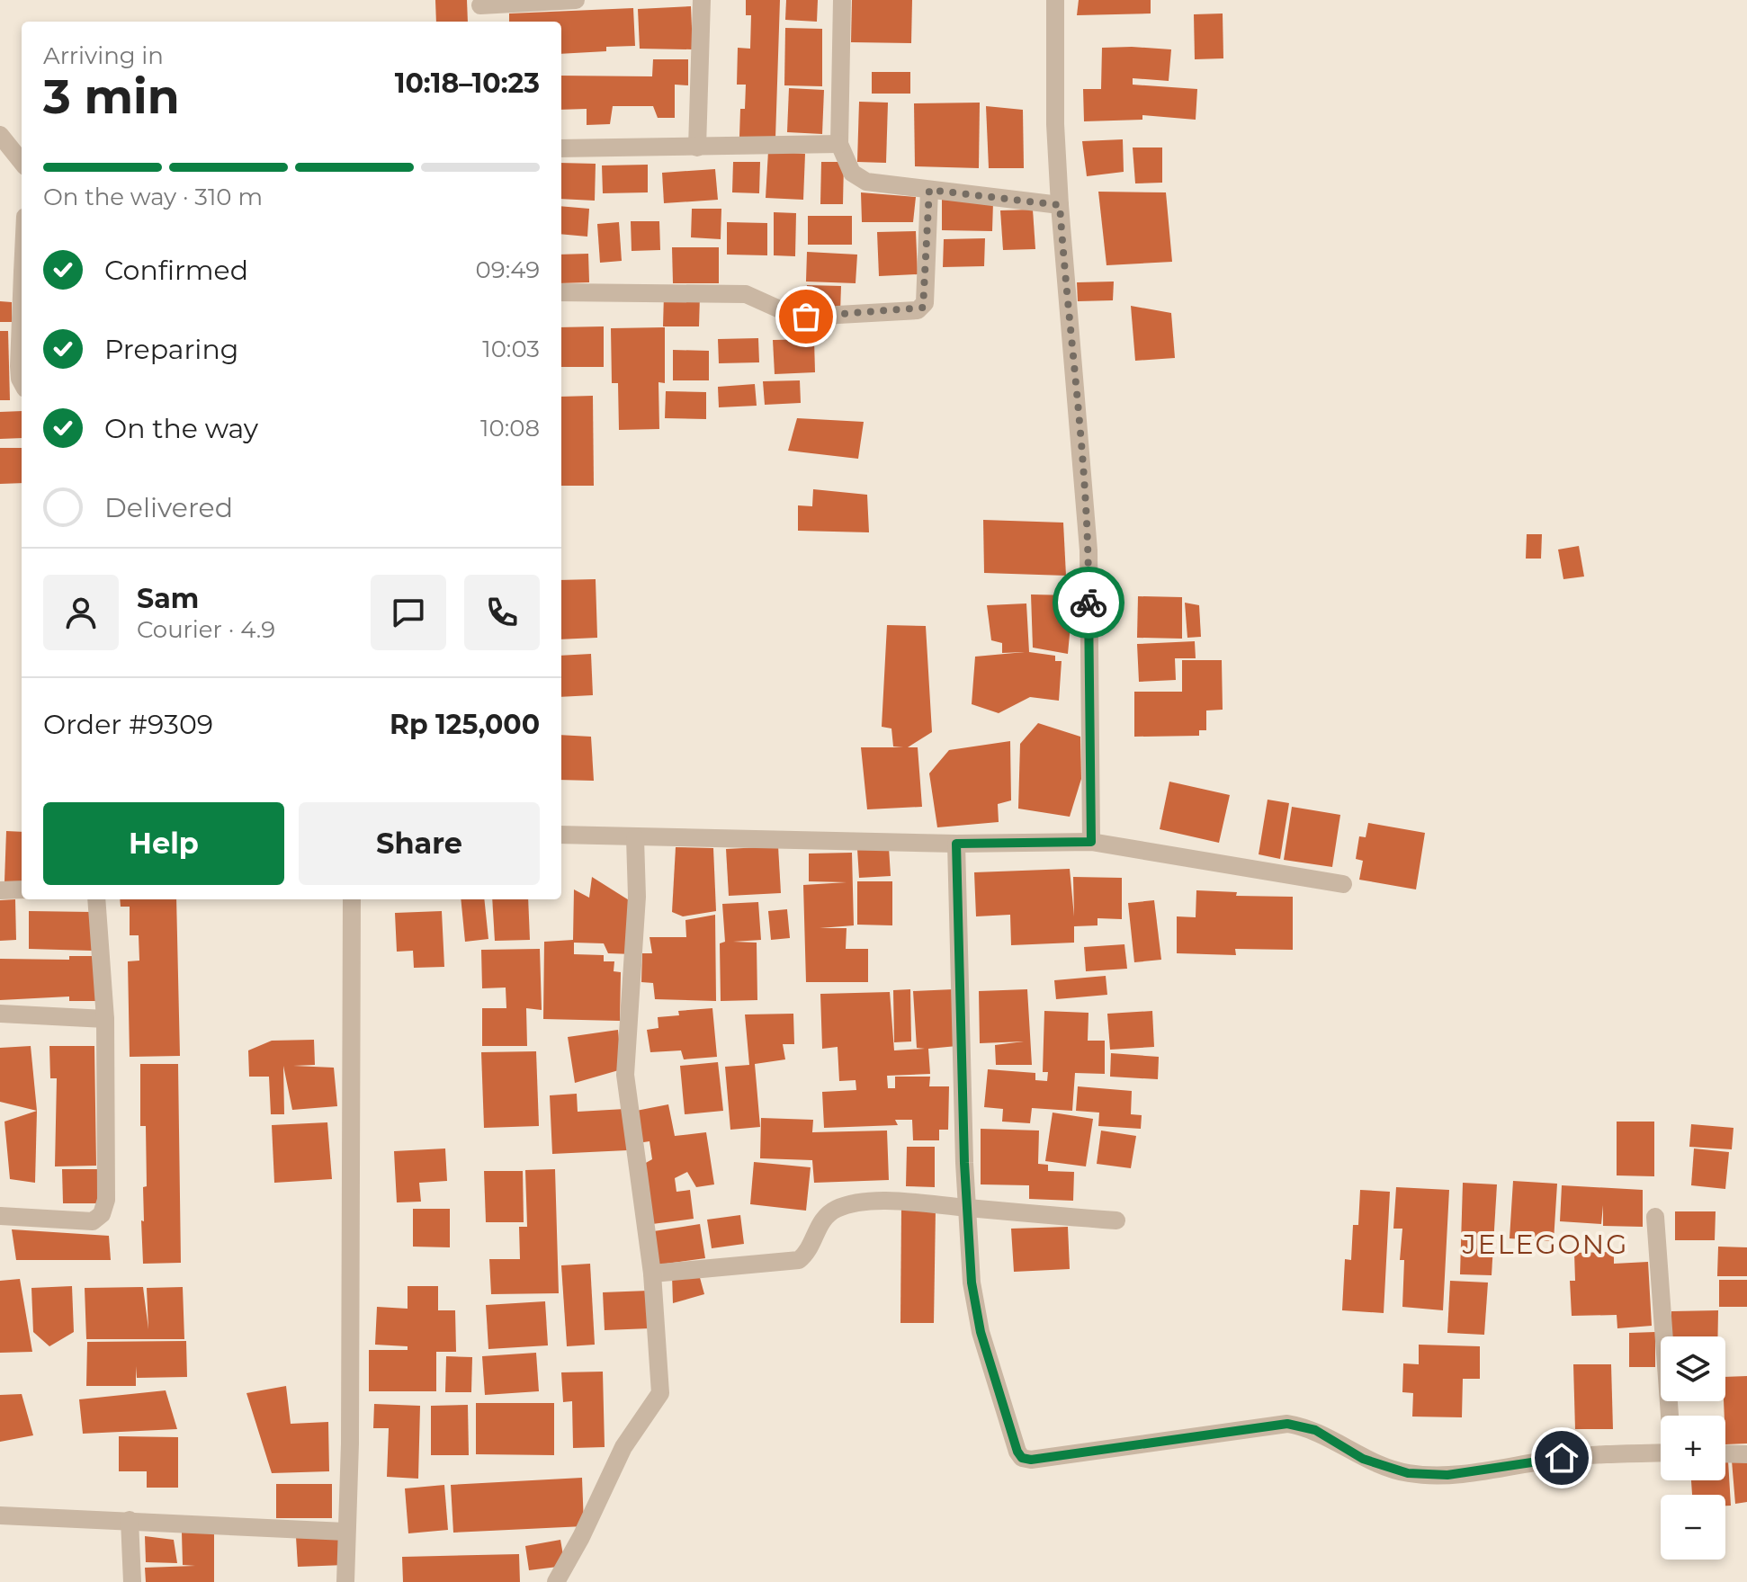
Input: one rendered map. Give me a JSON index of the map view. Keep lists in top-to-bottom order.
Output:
{
  "districts": ["JELEGONG"],
  "page": {
    "heading": ["3 min", "Arriving in", "10:18–10:23"],
    "panel": [
      "Sam",
      "Courier · 4.9",
      "Order #9309",
      "Rp 125,000"
    ],
    "bar": "On the way · 310 m",
    "list": [
      ["Confirmed", "09:49"],
      ["Preparing", "10:03"],
      ["On the way", "10:08"],
      "Delivered"
    ],
    "buttons": ["Help", "Share"],
    "map_buttons": ["+", "−"]
  }
}
